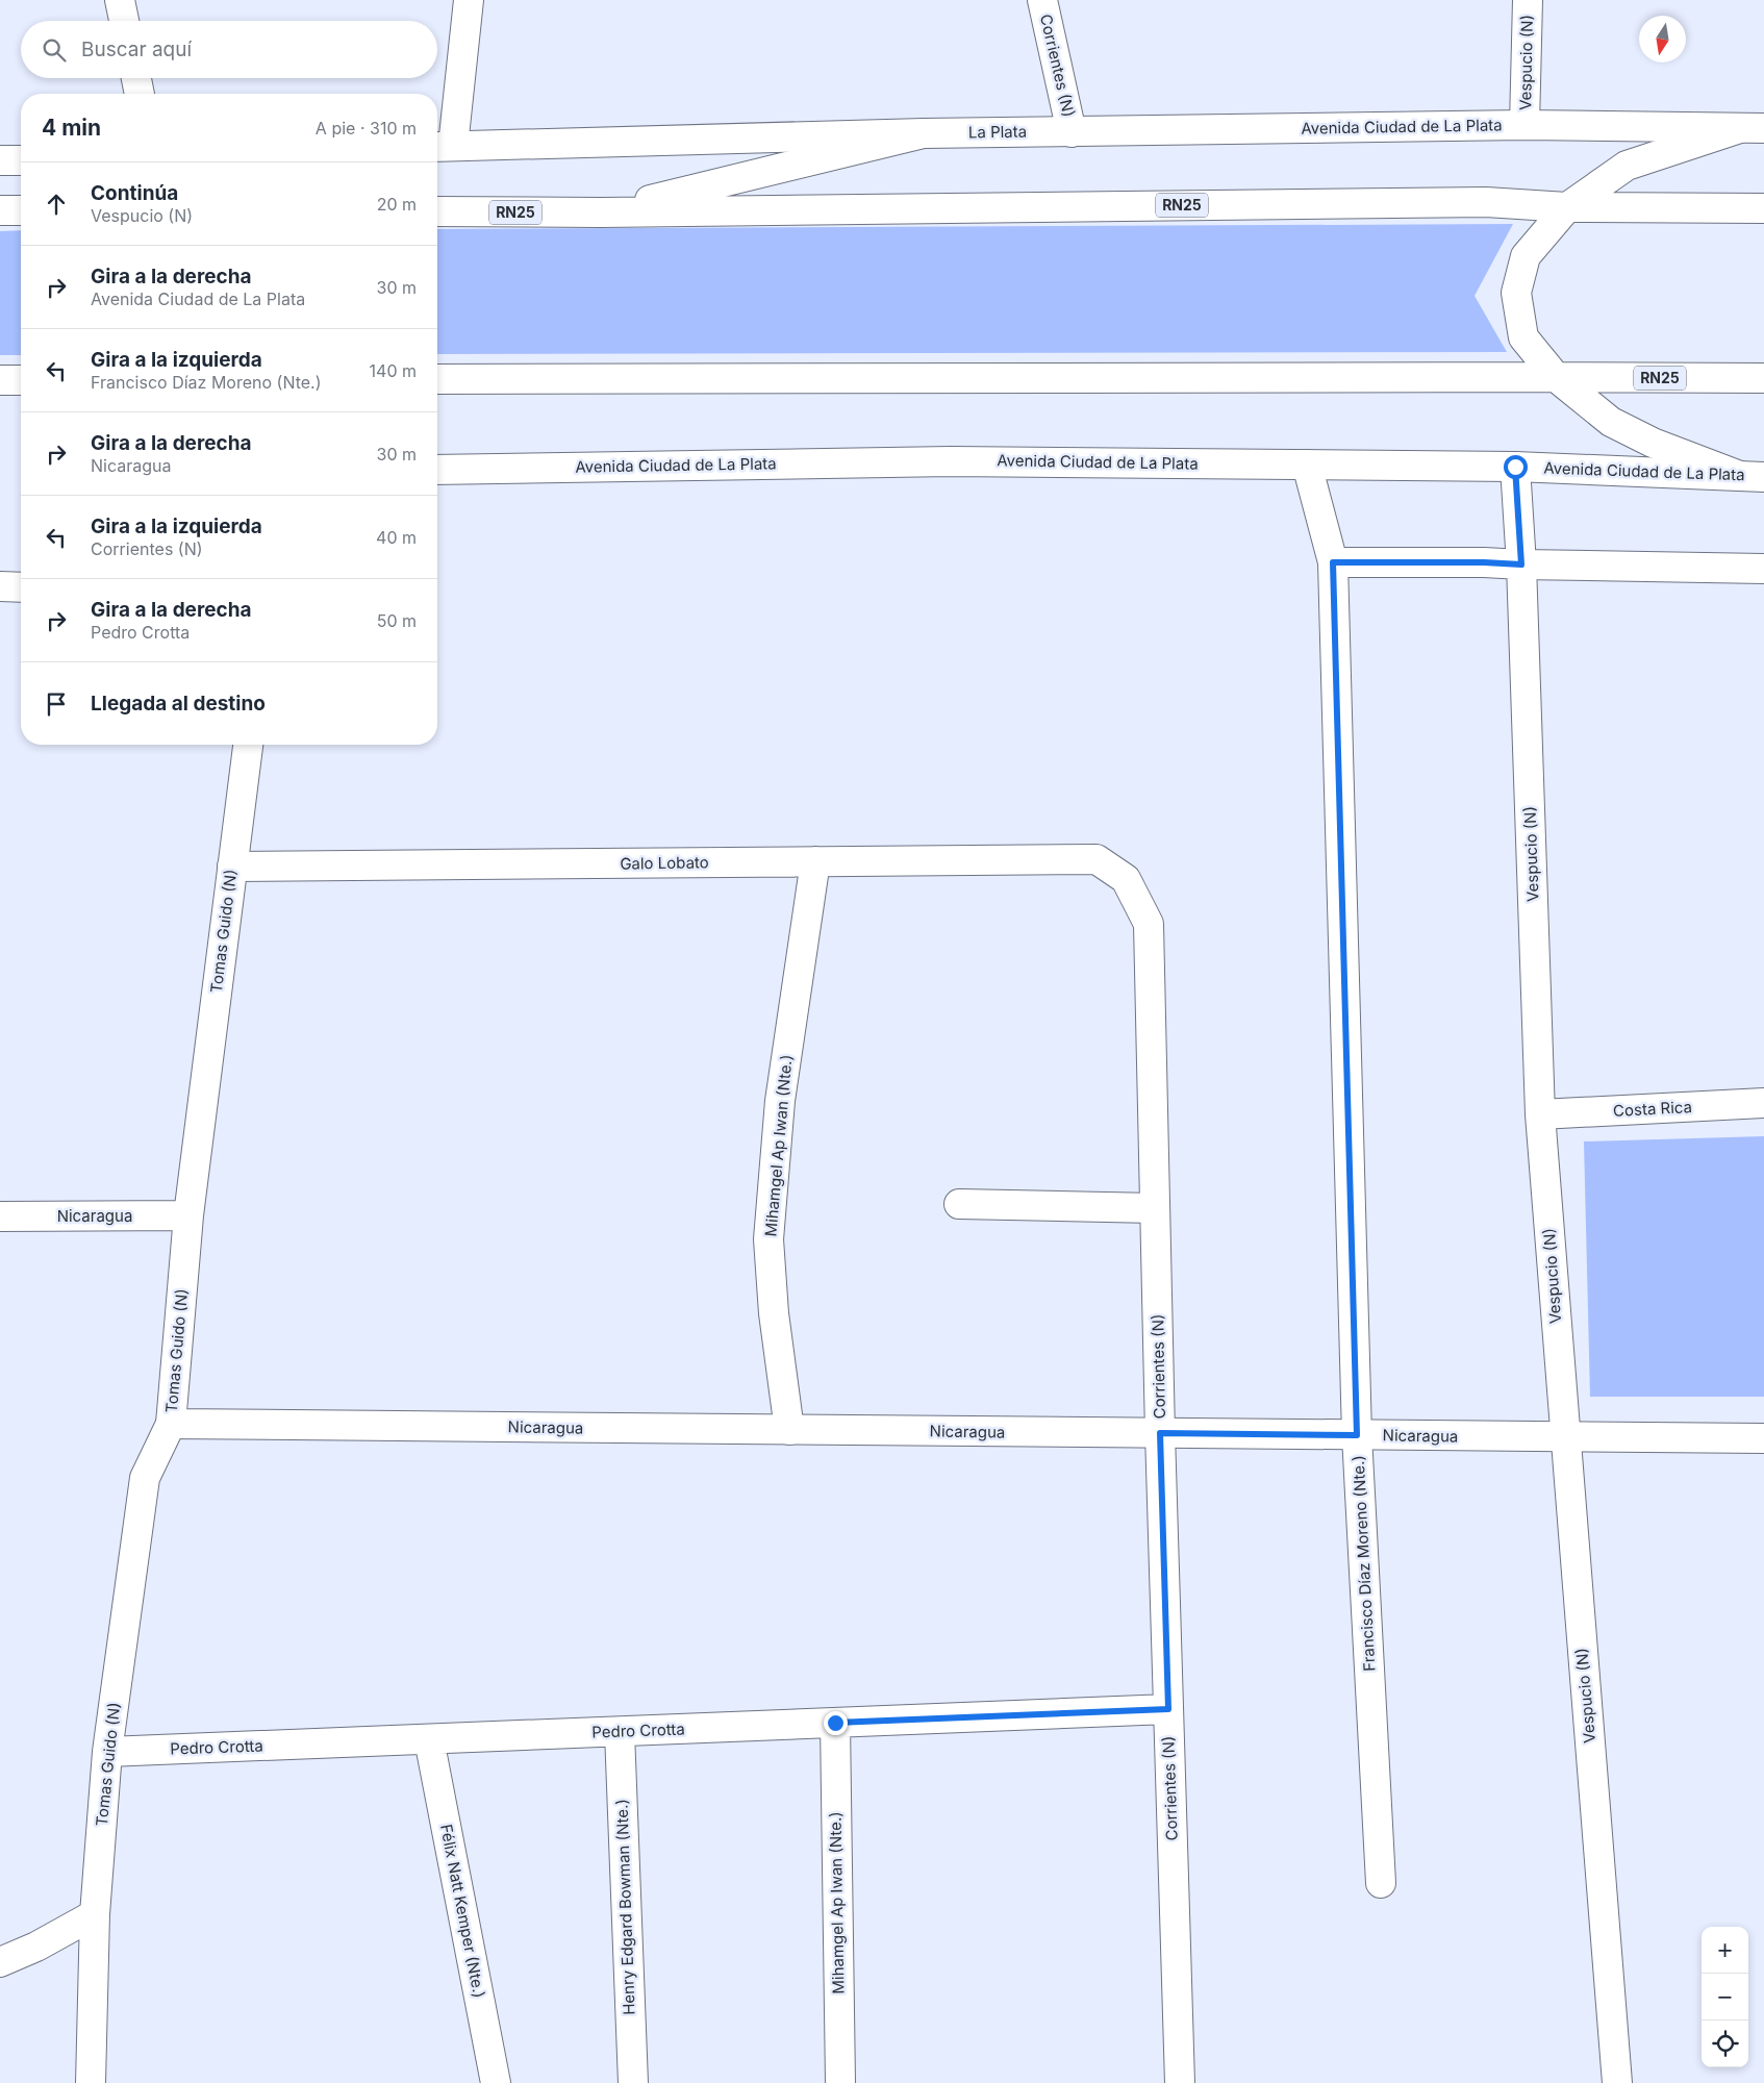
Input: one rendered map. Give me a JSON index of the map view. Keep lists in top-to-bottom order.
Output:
{
  "streets": {
    "main road": [
      "Vespucio (N)",
      "Corrientes (N)",
      "Avenida Ciudad de La Plata",
      "La Plata",
      "RN25",
      "Galo Lobato",
      "Tomas Guido (N)",
      "Costa Rica",
      "Mihamgel Ap Iwan (Nte.)",
      "Nicaragua",
      "Francisco Díaz Moreno (Nte.)",
      "Pedro Crotta",
      "Henry Edgard Bowman (Nte.)",
      "Félix Natt Kemper (Nte.)"
    ]
  },
  "crossings": [
    ["Vespucio (N)", "Avenida Ciudad de La Plata"],
    ["Vespucio (N)", "Costa Rica"],
    ["Vespucio (N)", "Nicaragua"],
    ["Corrientes (N)", "Avenida Ciudad de La Plata"],
    ["Corrientes (N)", "La Plata"],
    ["Corrientes (N)", "Galo Lobato"],
    ["Corrientes (N)", "Nicaragua"],
    ["Corrientes (N)", "Pedro Crotta"],
    ["Avenida Ciudad de La Plata", "La Plata"],
    ["Avenida Ciudad de La Plata", "Francisco Díaz Moreno (Nte.)"],
    ["Galo Lobato", "Tomas Guido (N)"],
    ["Galo Lobato", "Mihamgel Ap Iwan (Nte.)"],
    ["Tomas Guido (N)", "Nicaragua"],
    ["Tomas Guido (N)", "Pedro Crotta"],
    ["Mihamgel Ap Iwan (Nte.)", "Nicaragua"],
    ["Mihamgel Ap Iwan (Nte.)", "Pedro Crotta"],
    ["Nicaragua", "Francisco Díaz Moreno (Nte.)"],
    ["Pedro Crotta", "Henry Edgard Bowman (Nte.)"],
    ["Pedro Crotta", "Félix Natt Kemper (Nte.)"]
  ],
  "north": "bottom",
  "page": {
    "search": "Buscar aquí",
    "heading": ["4 min", "A pie · 310 m"],
    "list": [
      ["Continúa", "Vespucio (N)", "20 m"],
      ["Gira a la derecha", "Avenida Ciudad de La Plata", "30 m"],
      ["Gira a la izquierda", "Francisco Díaz Moreno (Nte.)", "140 m"],
      ["Gira a la derecha", "Nicaragua", "30 m"],
      ["Gira a la izquierda", "Corrientes (N)", "40 m"],
      ["Gira a la derecha", "Pedro Crotta", "50 m"],
      "Llegada al destino"
    ],
    "map_buttons": ["+", "−"]
  }
}
